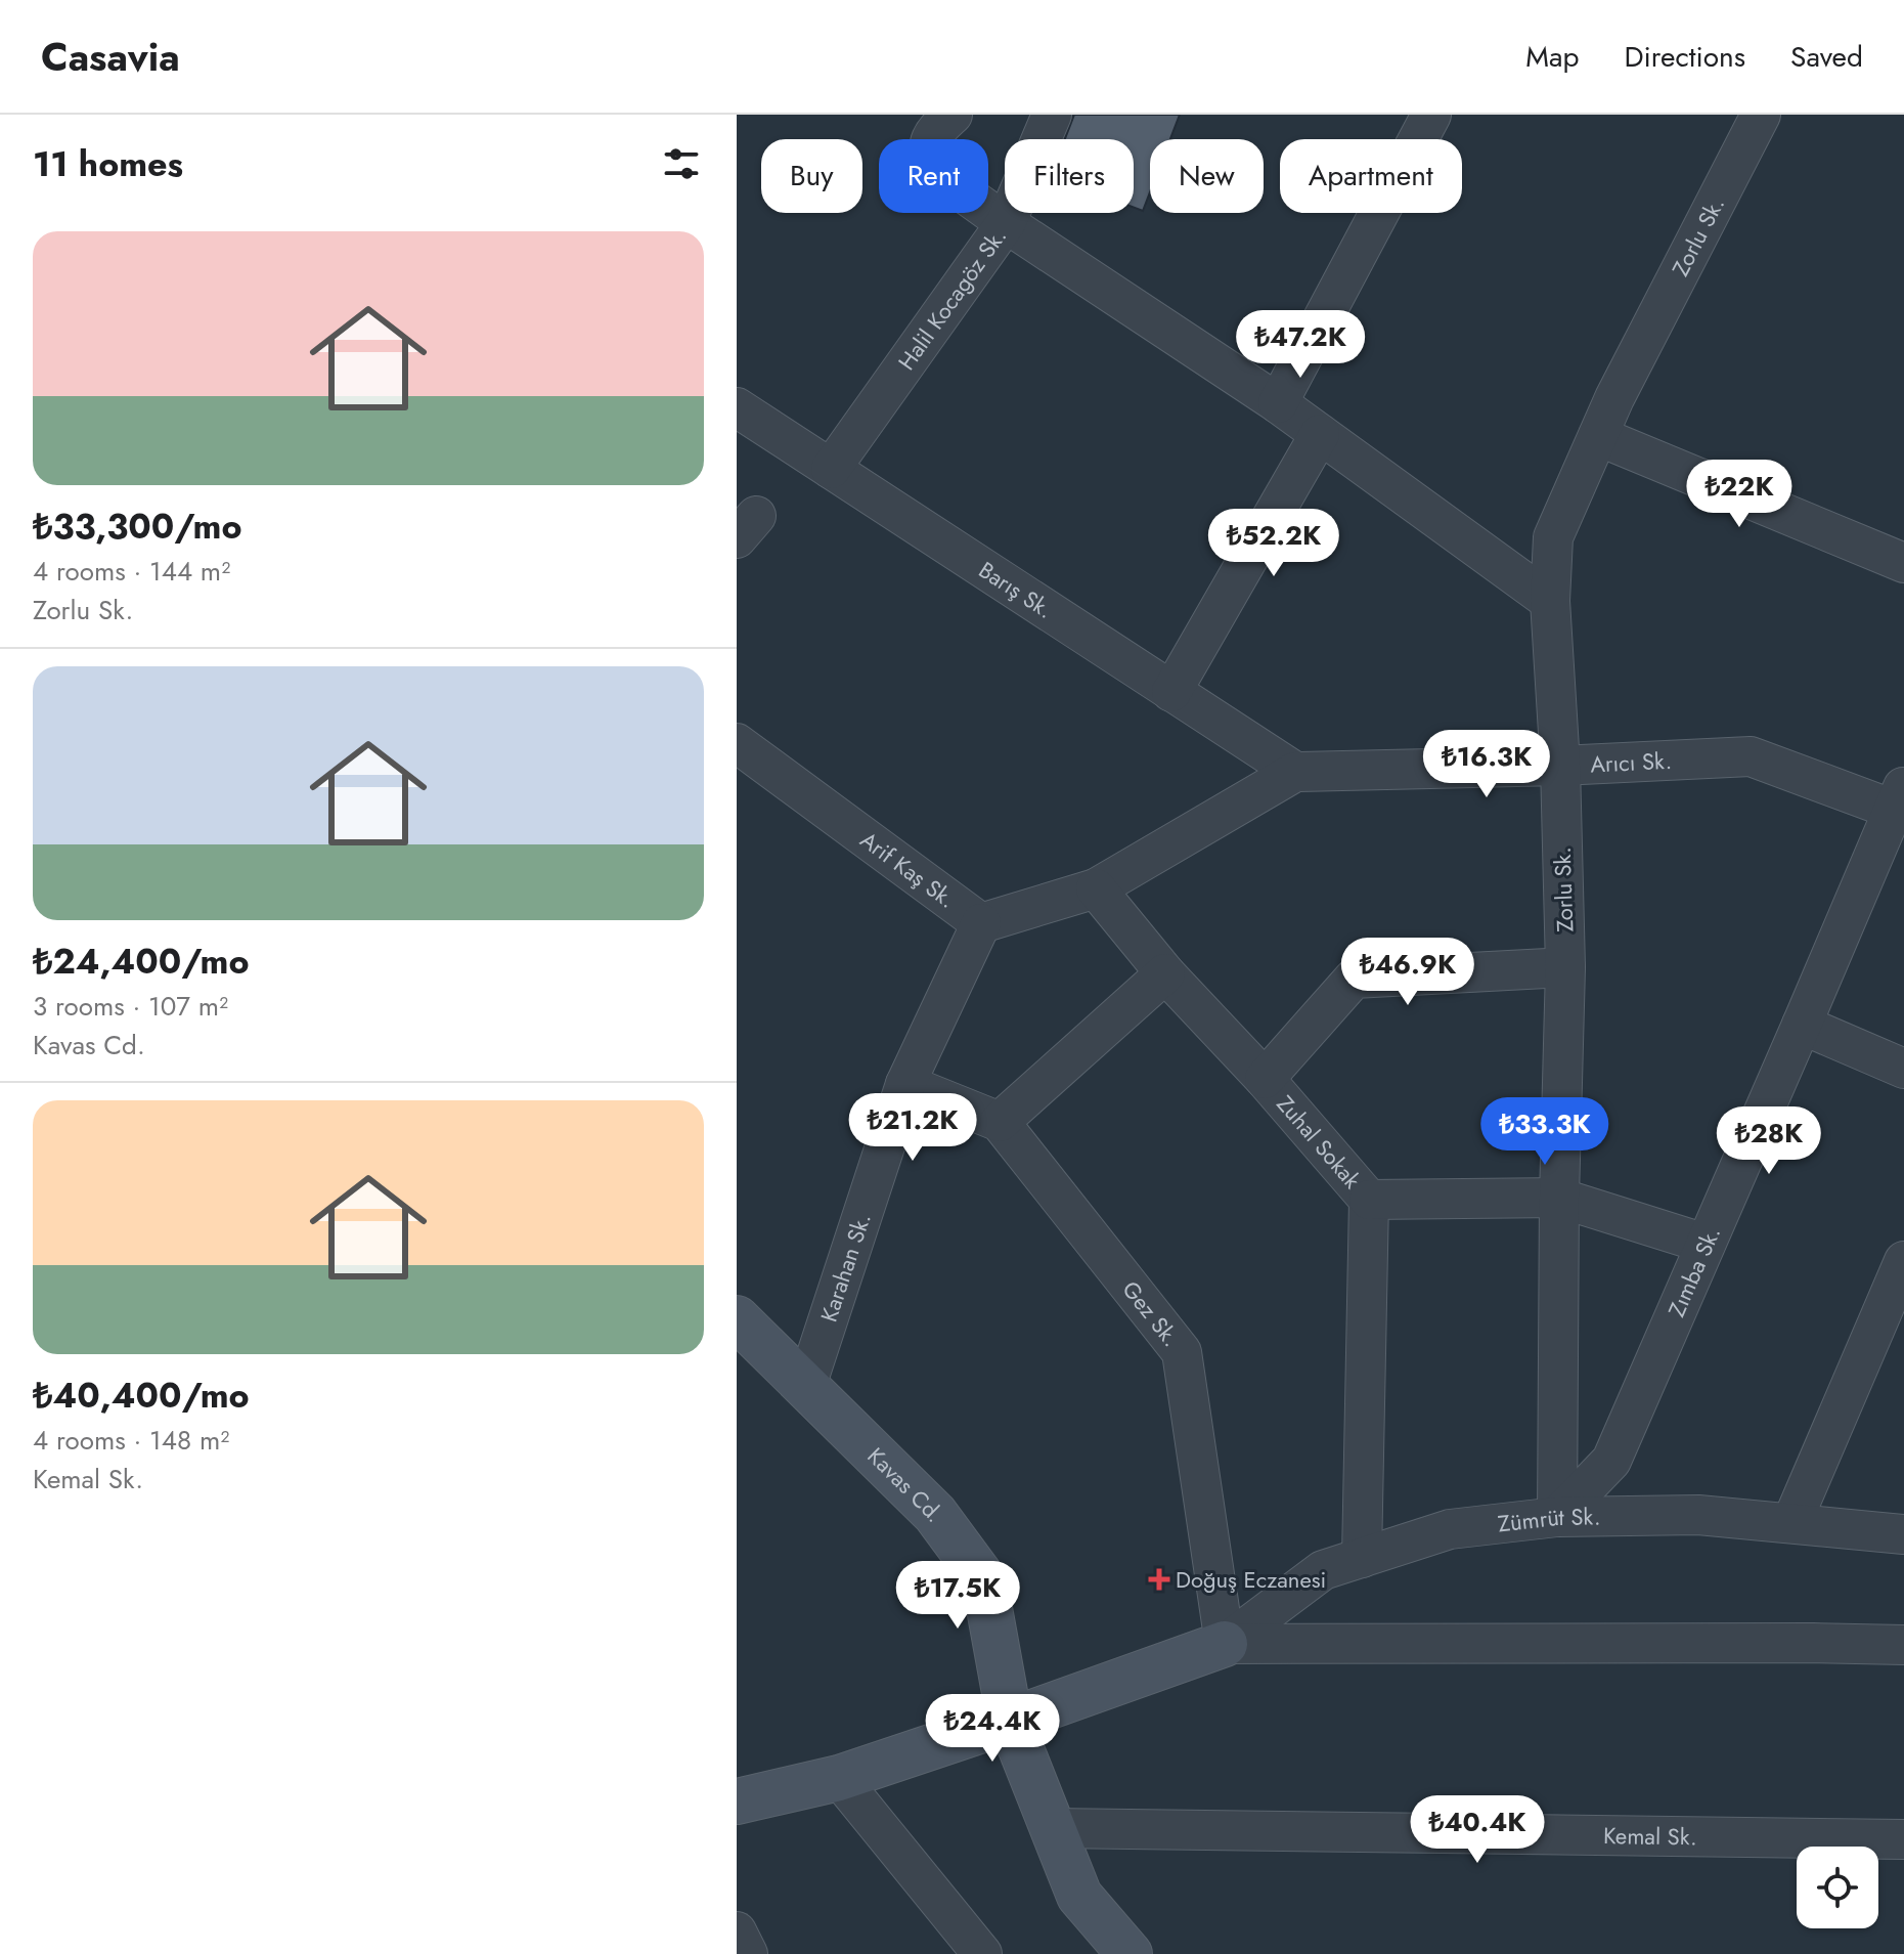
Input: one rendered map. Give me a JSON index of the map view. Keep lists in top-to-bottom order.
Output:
{
  "streets": {
    "street": [
      "Zorlu Sk.",
      "Halil Kocagöz Sk.",
      "Barış Sk.",
      "Arıcı Sk.",
      "Arif Kaş Sk.",
      "Zuhal Sokak",
      "Karahan Sk.",
      "Zımba Sk.",
      "Gez Sk.",
      "Kavas Cd.",
      "Zümrüt Sk.",
      "Kemal Sk."
    ]
  },
  "crossings": [
    ["Zorlu Sk.", "Arıcı Sk."],
    ["Zorlu Sk.", "Zımba Sk."],
    ["Zorlu Sk.", "Zümrüt Sk."],
    ["Halil Kocagöz Sk.", "Barış Sk."],
    ["Barış Sk.", "Arıcı Sk."],
    ["Arıcı Sk.", "Zuhal Sokak"],
    ["Arıcı Sk.", "Zımba Sk."],
    ["Arif Kaş Sk.", "Karahan Sk."],
    ["Zuhal Sokak", "Zümrüt Sk."],
    ["Karahan Sk.", "Gez Sk."],
    ["Karahan Sk.", "Kavas Cd."],
    ["Zımba Sk.", "Zümrüt Sk."],
    ["Gez Sk.", "Zümrüt Sk."],
    ["Kavas Cd.", "Kemal Sk."]
  ],
  "places": {
    "health": ["Doğuş Eczanesi"]
  },
  "page": {
    "header": "Casavia",
    "nav": ["Map", "Directions", "Saved"],
    "heading": "11 homes",
    "chip": [
      "Buy",
      "Rent",
      "Filters",
      "New",
      "Apartment"
    ],
    "list": [
      {
        "name": "₺33,300/mo",
        "note": "4 rooms · 144 m² · Zorlu Sk."
      },
      {
        "name": "₺24,400/mo",
        "note": "3 rooms · 107 m² · Kavas Cd."
      },
      {
        "name": "₺40,400/mo",
        "note": "4 rooms · 148 m² · Kemal Sk."
      }
    ],
    "price": [
      "₺47.2K",
      "₺22K",
      "₺52.2K",
      "₺16.3K",
      "₺46.9K",
      "₺21.2K",
      "₺33.3K",
      "₺28K",
      "₺17.5K",
      "₺24.4K",
      "₺40.4K"
    ]
  }
}
